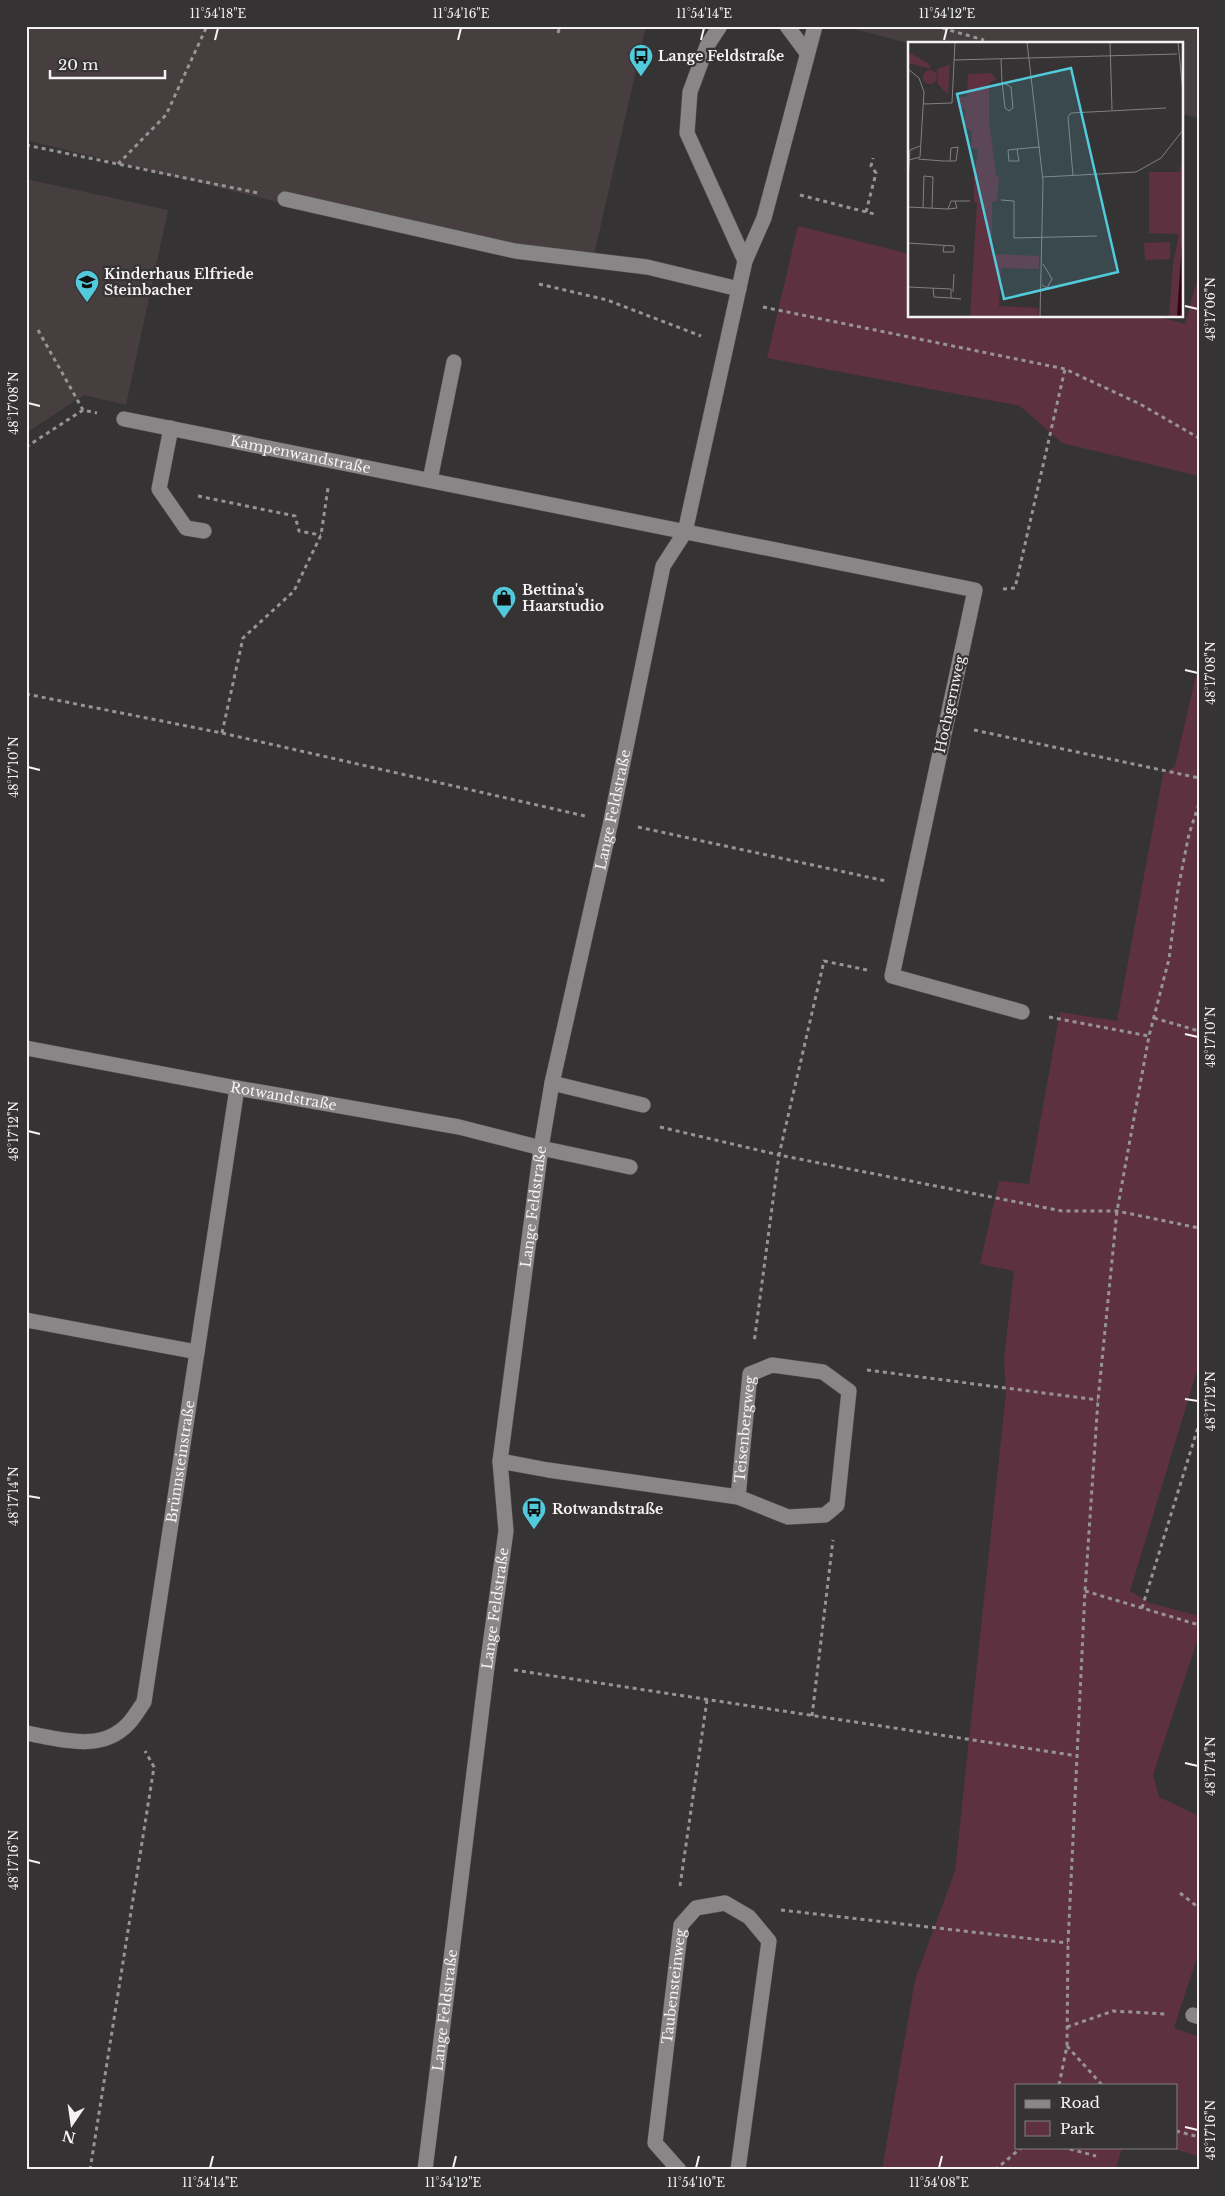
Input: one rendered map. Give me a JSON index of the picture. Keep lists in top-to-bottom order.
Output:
{
  "streets": {
    "street": [
      "Kampenwandstraße",
      "Hochgernweg",
      "Lange Feldstraße",
      "Rotwandstraße",
      "Teisenbergweg",
      "Brünnsteinstraße",
      "Taubensteinweg"
    ]
  },
  "crossings": [
    ["Kampenwandstraße", "Lange Feldstraße"],
    ["Lange Feldstraße", "Rotwandstraße"],
    ["Lange Feldstraße", "Teisenbergweg"],
    ["Rotwandstraße", "Brünnsteinstraße"]
  ],
  "places": {
    "bus stop": ["Lange Feldstraße", "Rotwandstraße"],
    "school or university": ["Kinderhaus Elfriede Steinbacher"],
    "shop": ["Bettina's Haarstudio"]
  },
  "legend": ["Road", "Park"],
  "scale_bar": "20 m",
  "north": "bottom",
  "coordinates": [
    "11°54'18\"E",
    "11°54'16\"E",
    "11°54'14\"E",
    "11°54'12\"E",
    "48°17'06\"N",
    "48°17'08\"N",
    "48°17'10\"N",
    "48°17'12\"N",
    "48°17'14\"N",
    "48°17'16\"N",
    "11°54'10\"E",
    "11°54'08\"E"
  ]
}
